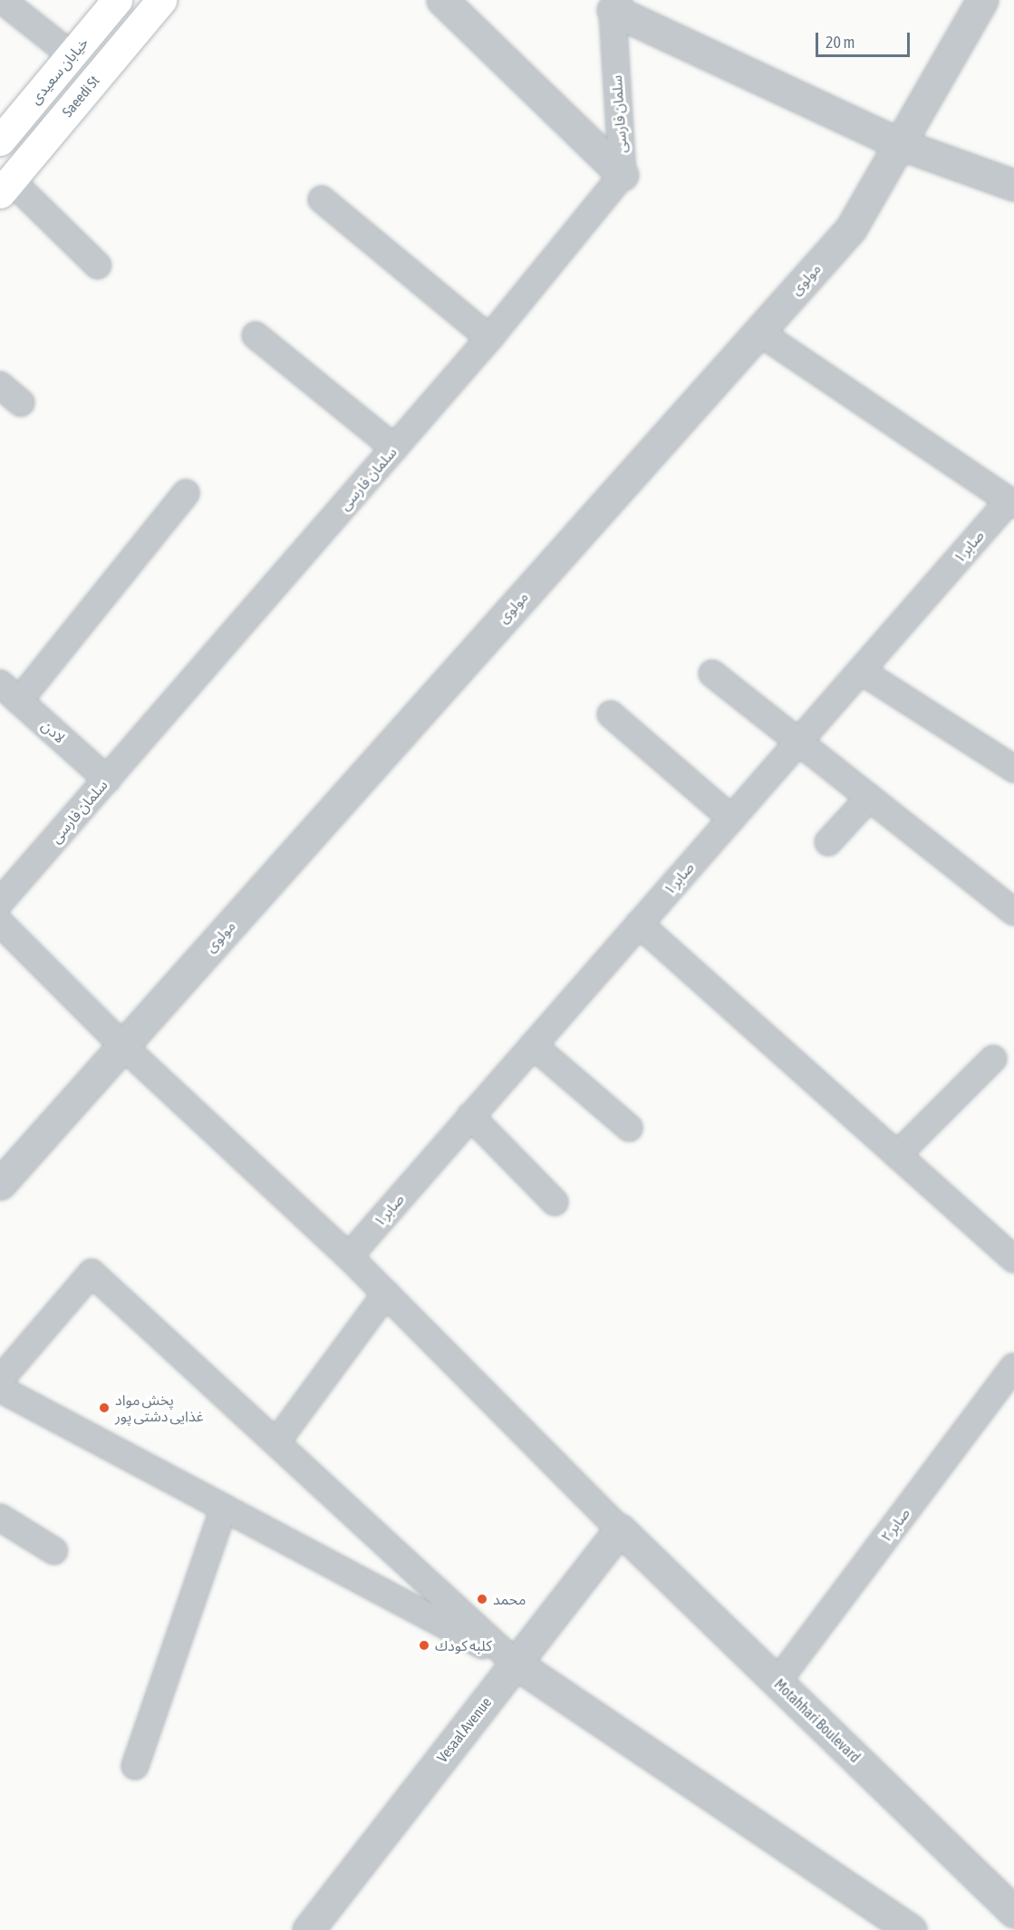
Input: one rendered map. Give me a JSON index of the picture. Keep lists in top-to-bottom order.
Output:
{
  "streets": {
    "main road": ["خیابان سعیدی", "Saeedi St"],
    "street": [
      "سلمان فارسی",
      "مولوی",
      "صابر ۱",
      "لادن",
      "صابر ۲",
      "Motahhari Boulevard",
      "Vesaal Avenue"
    ]
  },
  "crossings": [
    ["سلمان فارسی", "لادن"],
    ["صابر ۲", "Motahhari Boulevard"],
    ["Motahhari Boulevard", "Vesaal Avenue"]
  ],
  "places": ["پخش مواد غذایی دشتی پور", "محمد", "كلبه كودك"],
  "scale_bar": "20 m"
}
